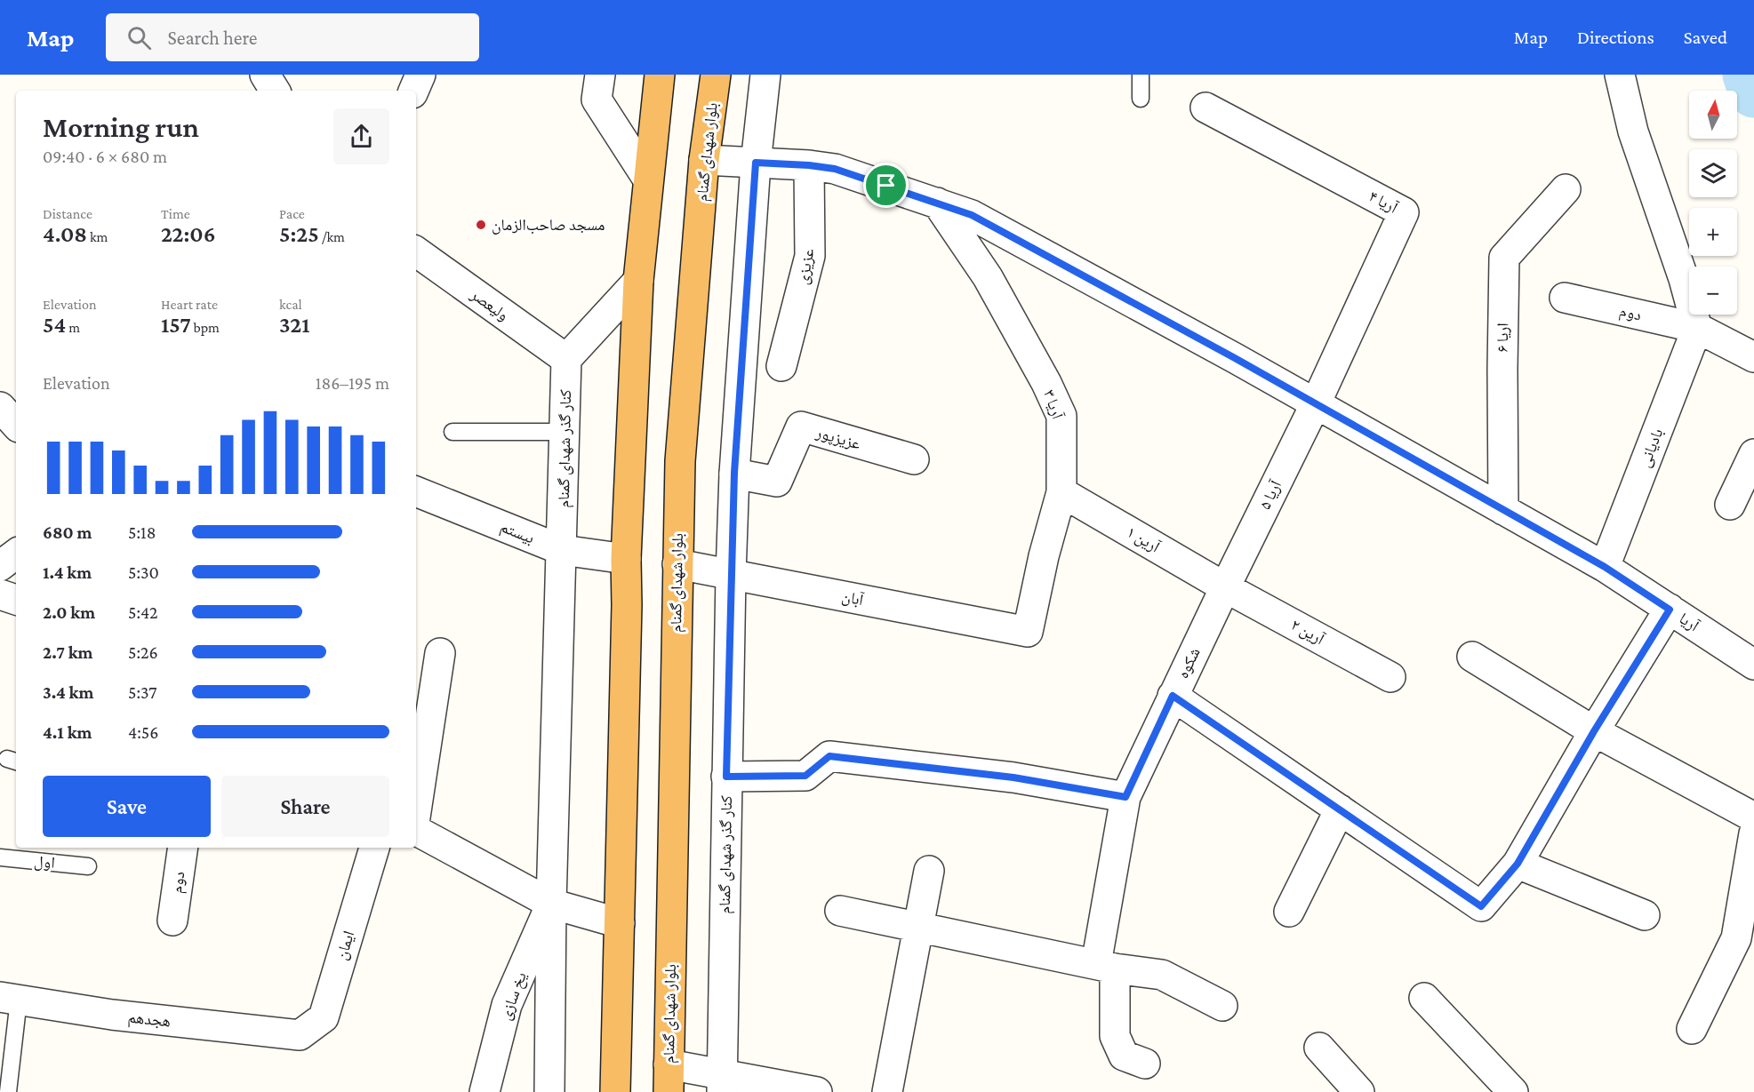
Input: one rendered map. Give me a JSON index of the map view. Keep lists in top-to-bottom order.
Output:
{
  "streets": {
    "highway": ["بلوار شهدای گمنام"],
    "street": [
      "آریا ۴",
      "عزیزی",
      "ولیعصر",
      "دوم",
      "اریا ۶",
      "آریا ۳",
      "عزیزپور",
      "بادیانی",
      "کنار گذر شهدای گمنام",
      "آریا ۵",
      "بیستم",
      "آرین ۱",
      "آبان",
      "آریا",
      "آرین ۲",
      "شکوه",
      "ایمان",
      "یخ سازی",
      "هجدهم"
    ],
    "lane": ["اول"]
  },
  "crossings": [
    ["بلوار شهدای گمنام", "آبان"],
    ["بلوار شهدای گمنام", "آریا"],
    ["آریا ۴", "آریا ۵"],
    ["آریا ۴", "آریا"],
    ["عزیزی", "آریا"],
    ["ولیعصر", "کنار گذر شهدای گمنام"],
    ["دوم", "بادیانی"],
    ["اریا ۶", "آریا"],
    ["آریا ۳", "آرین ۱"],
    ["آریا ۳", "آبان"],
    ["آریا ۳", "آریا"],
    ["عزیزپور", "کنار گذر شهدای گمنام"],
    ["بادیانی", "آریا"],
    ["کنار گذر شهدای گمنام", "بیستم"],
    ["کنار گذر شهدای گمنام", "آبان"],
    ["کنار گذر شهدای گمنام", "آریا"],
    ["کنار گذر شهدای گمنام", "یخ سازی"],
    ["آریا ۵", "آرین ۱"],
    ["آریا ۵", "آریا"],
    ["آریا ۵", "آرین ۲"],
    ["آریا ۵", "شکوه"],
    ["آرین ۱", "آرین ۲"],
    ["آرین ۱", "شکوه"],
    ["آرین ۲", "شکوه"],
    ["ایمان", "هجدهم"]
  ],
  "places": ["مسجد صاحب‌الزمان"],
  "north": "top",
  "page": {
    "header": "Map",
    "search": "Search here",
    "nav": ["Map", "Directions", "Saved"],
    "map_buttons": ["+", "−"],
    "heading": ["Morning run", "09:40 · 6 × 680 m"],
    "stats": [
      ["Distance", "4.08 km"],
      ["Time", "22:06"],
      ["Pace", "5:25 /km"],
      ["Elevation", "54 m"],
      ["Heart rate", "157 bpm"],
      ["kcal", "321"]
    ],
    "chart": ["Elevation", "186–195 m"],
    "list": [
      {
        "name": "680 m",
        "note": "5:18"
      },
      {
        "name": "1.4 km",
        "note": "5:30"
      },
      {
        "name": "2.0 km",
        "note": "5:42"
      },
      {
        "name": "2.7 km",
        "note": "5:26"
      },
      {
        "name": "3.4 km",
        "note": "5:37"
      },
      {
        "name": "4.1 km",
        "note": "4:56"
      }
    ],
    "buttons": ["Save", "Share"]
  }
}
